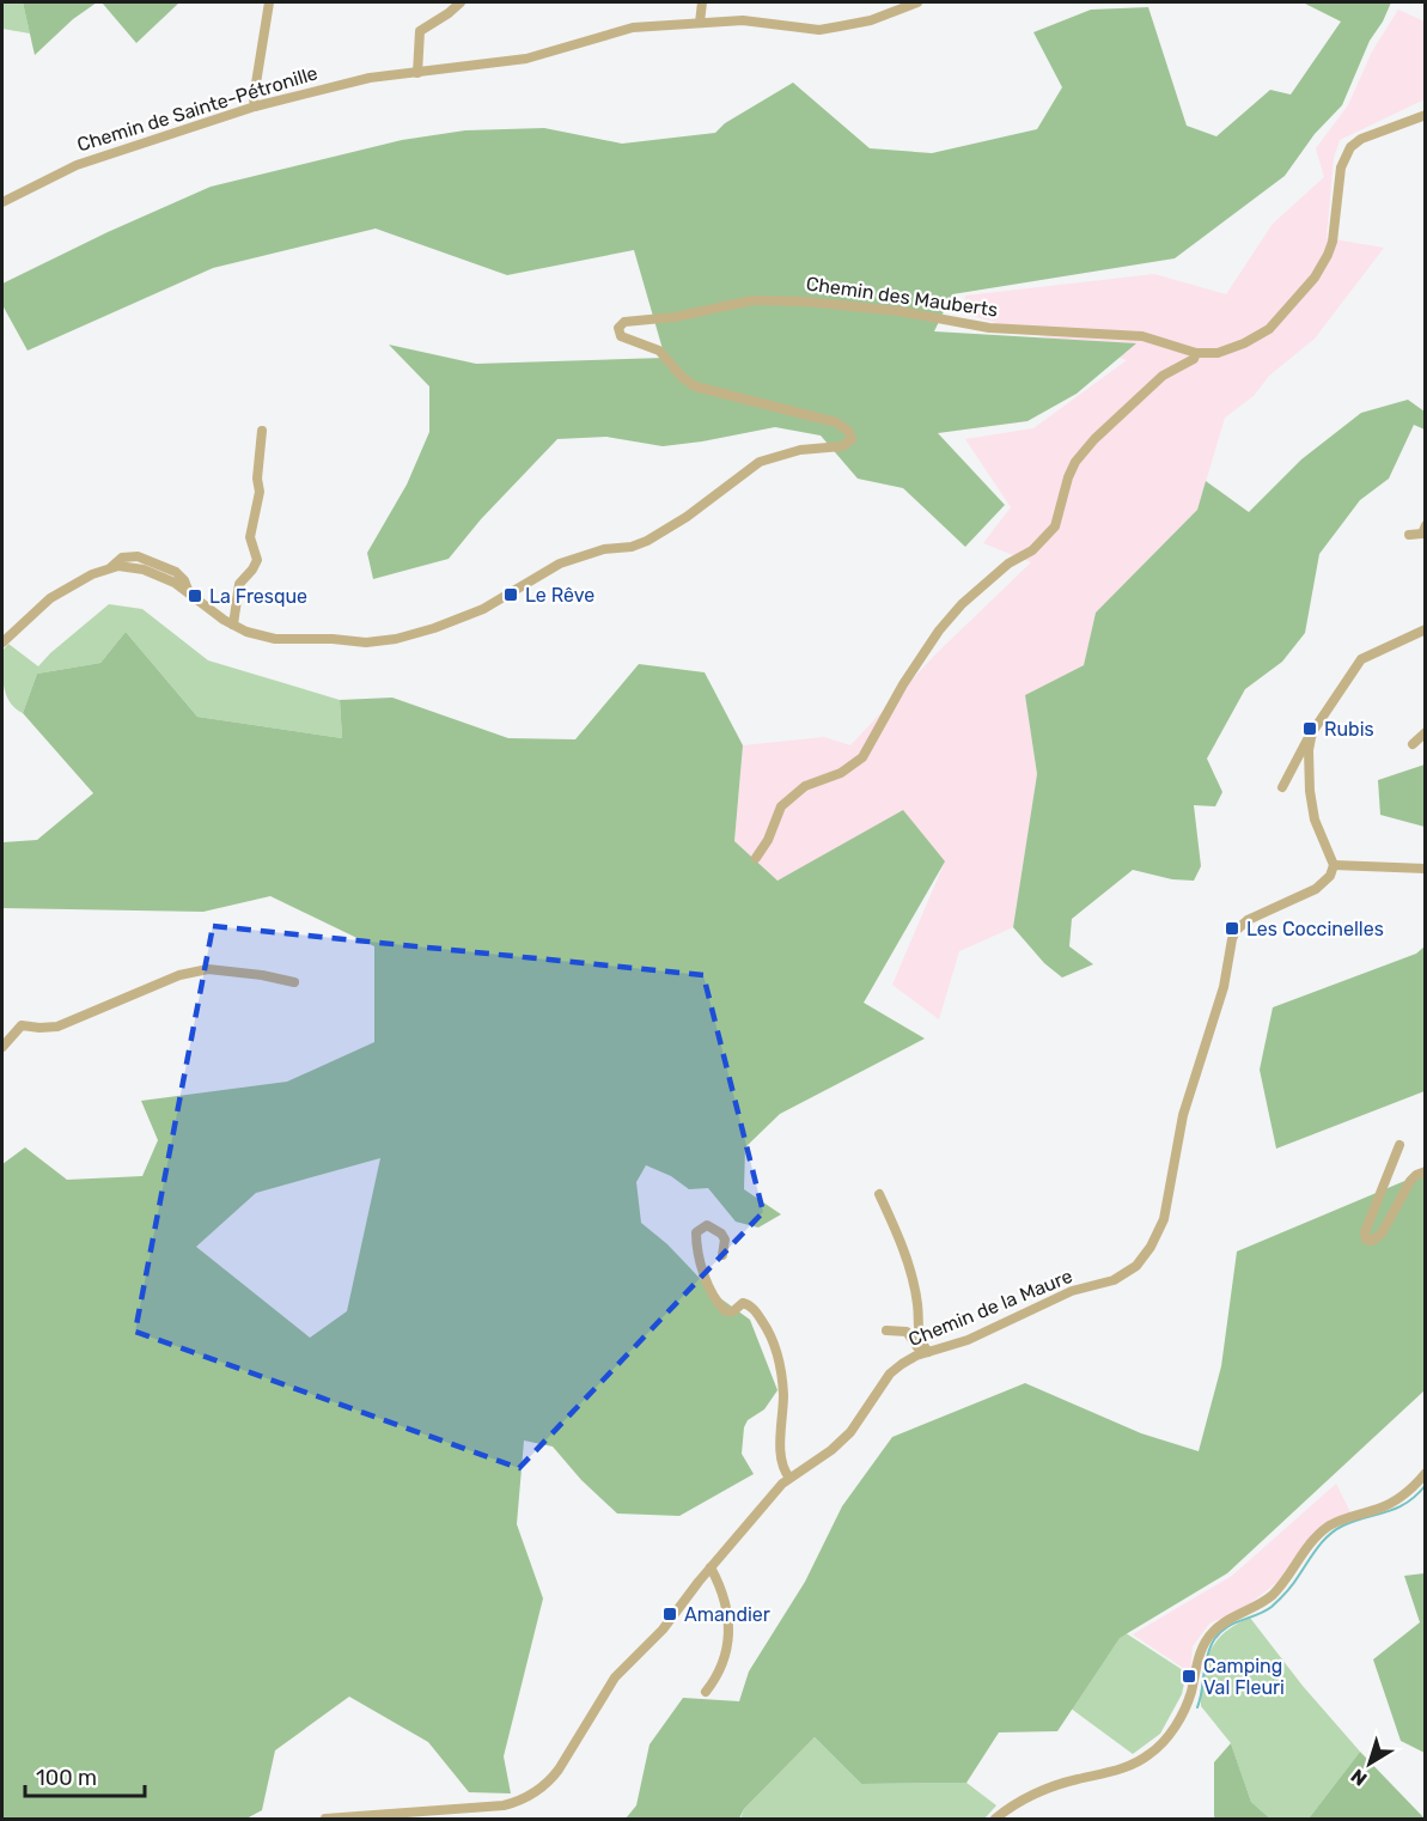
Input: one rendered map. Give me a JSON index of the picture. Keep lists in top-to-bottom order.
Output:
{
  "streets": {
    "street": ["Chemin de Sainte-Pétronille", "Chemin des Mauberts", "Chemin de la Maure"]
  },
  "places": {
    "transit": [
      "Le Rêve",
      "La Fresque",
      "Rubis",
      "Les Coccinelles",
      "Amandier",
      "Camping Val Fleuri"
    ]
  },
  "scale_bar": "100 m",
  "north": "bottom left"
}
